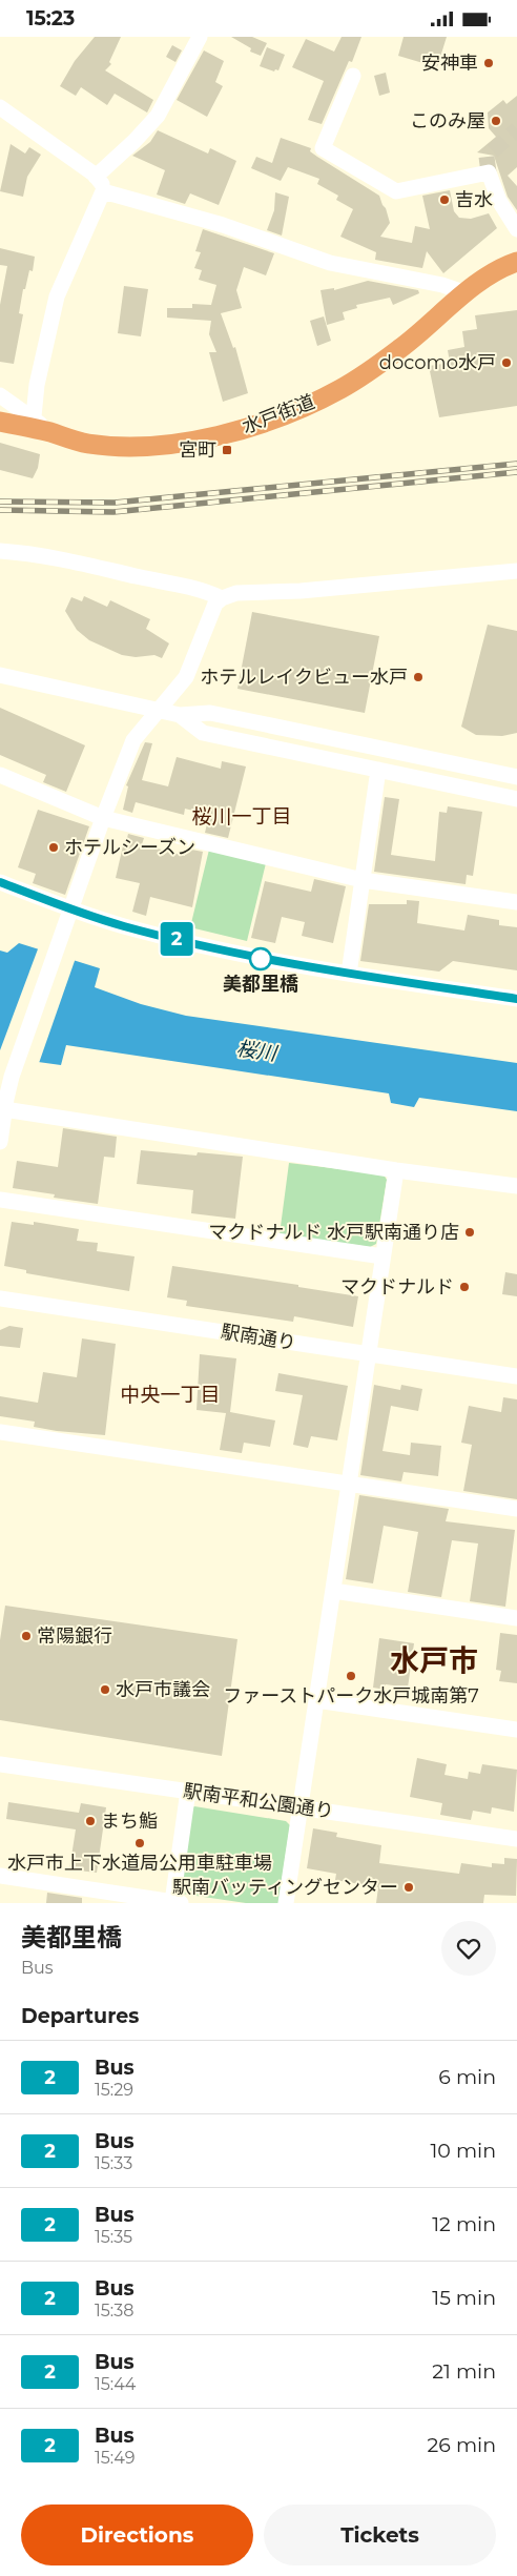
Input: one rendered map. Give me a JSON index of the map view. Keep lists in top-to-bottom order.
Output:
{
  "streets": {
    "main road": ["水戸街道"],
    "street": ["駅南通り", "駅南平和公園通り"]
  },
  "districts": ["桜川一丁目", "中央一丁目", "水戸市"],
  "water": ["桜川"],
  "places": {
    "other": [
      "安神車",
      "このみ屋",
      "吉水",
      "docomo水戸",
      "ホテルレイクビュー水戸",
      "ホテルシーズン",
      "美都里橋",
      "マクドナルド 水戸駅南通り店",
      "マクドナルド",
      "常陽銀行",
      "ファーストパーク水戸城南第7",
      "水戸市議会",
      "まち鮨",
      "水戸市上下水道局公用車駐車場",
      "駅南バッティングセンター"
    ],
    "transit": ["宮町"]
  },
  "lines": ["bus line 2"],
  "page": {
    "status": "15:23",
    "on_map": "2",
    "heading": [
      ["美都里橋", "Bus"],
      "Departures"
    ],
    "list": [
      {
        "mark": "2",
        "name": "Bus",
        "note": "15:29",
        "value": "6 min"
      },
      {
        "mark": "2",
        "name": "Bus",
        "note": "15:33",
        "value": "10 min"
      },
      {
        "mark": "2",
        "name": "Bus",
        "note": "15:35",
        "value": "12 min"
      },
      {
        "mark": "2",
        "name": "Bus",
        "note": "15:38",
        "value": "15 min"
      },
      {
        "mark": "2",
        "name": "Bus",
        "note": "15:44",
        "value": "21 min"
      },
      {
        "mark": "2",
        "name": "Bus",
        "note": "15:49",
        "value": "26 min"
      }
    ],
    "buttons": ["Directions", "Tickets"]
  }
}
